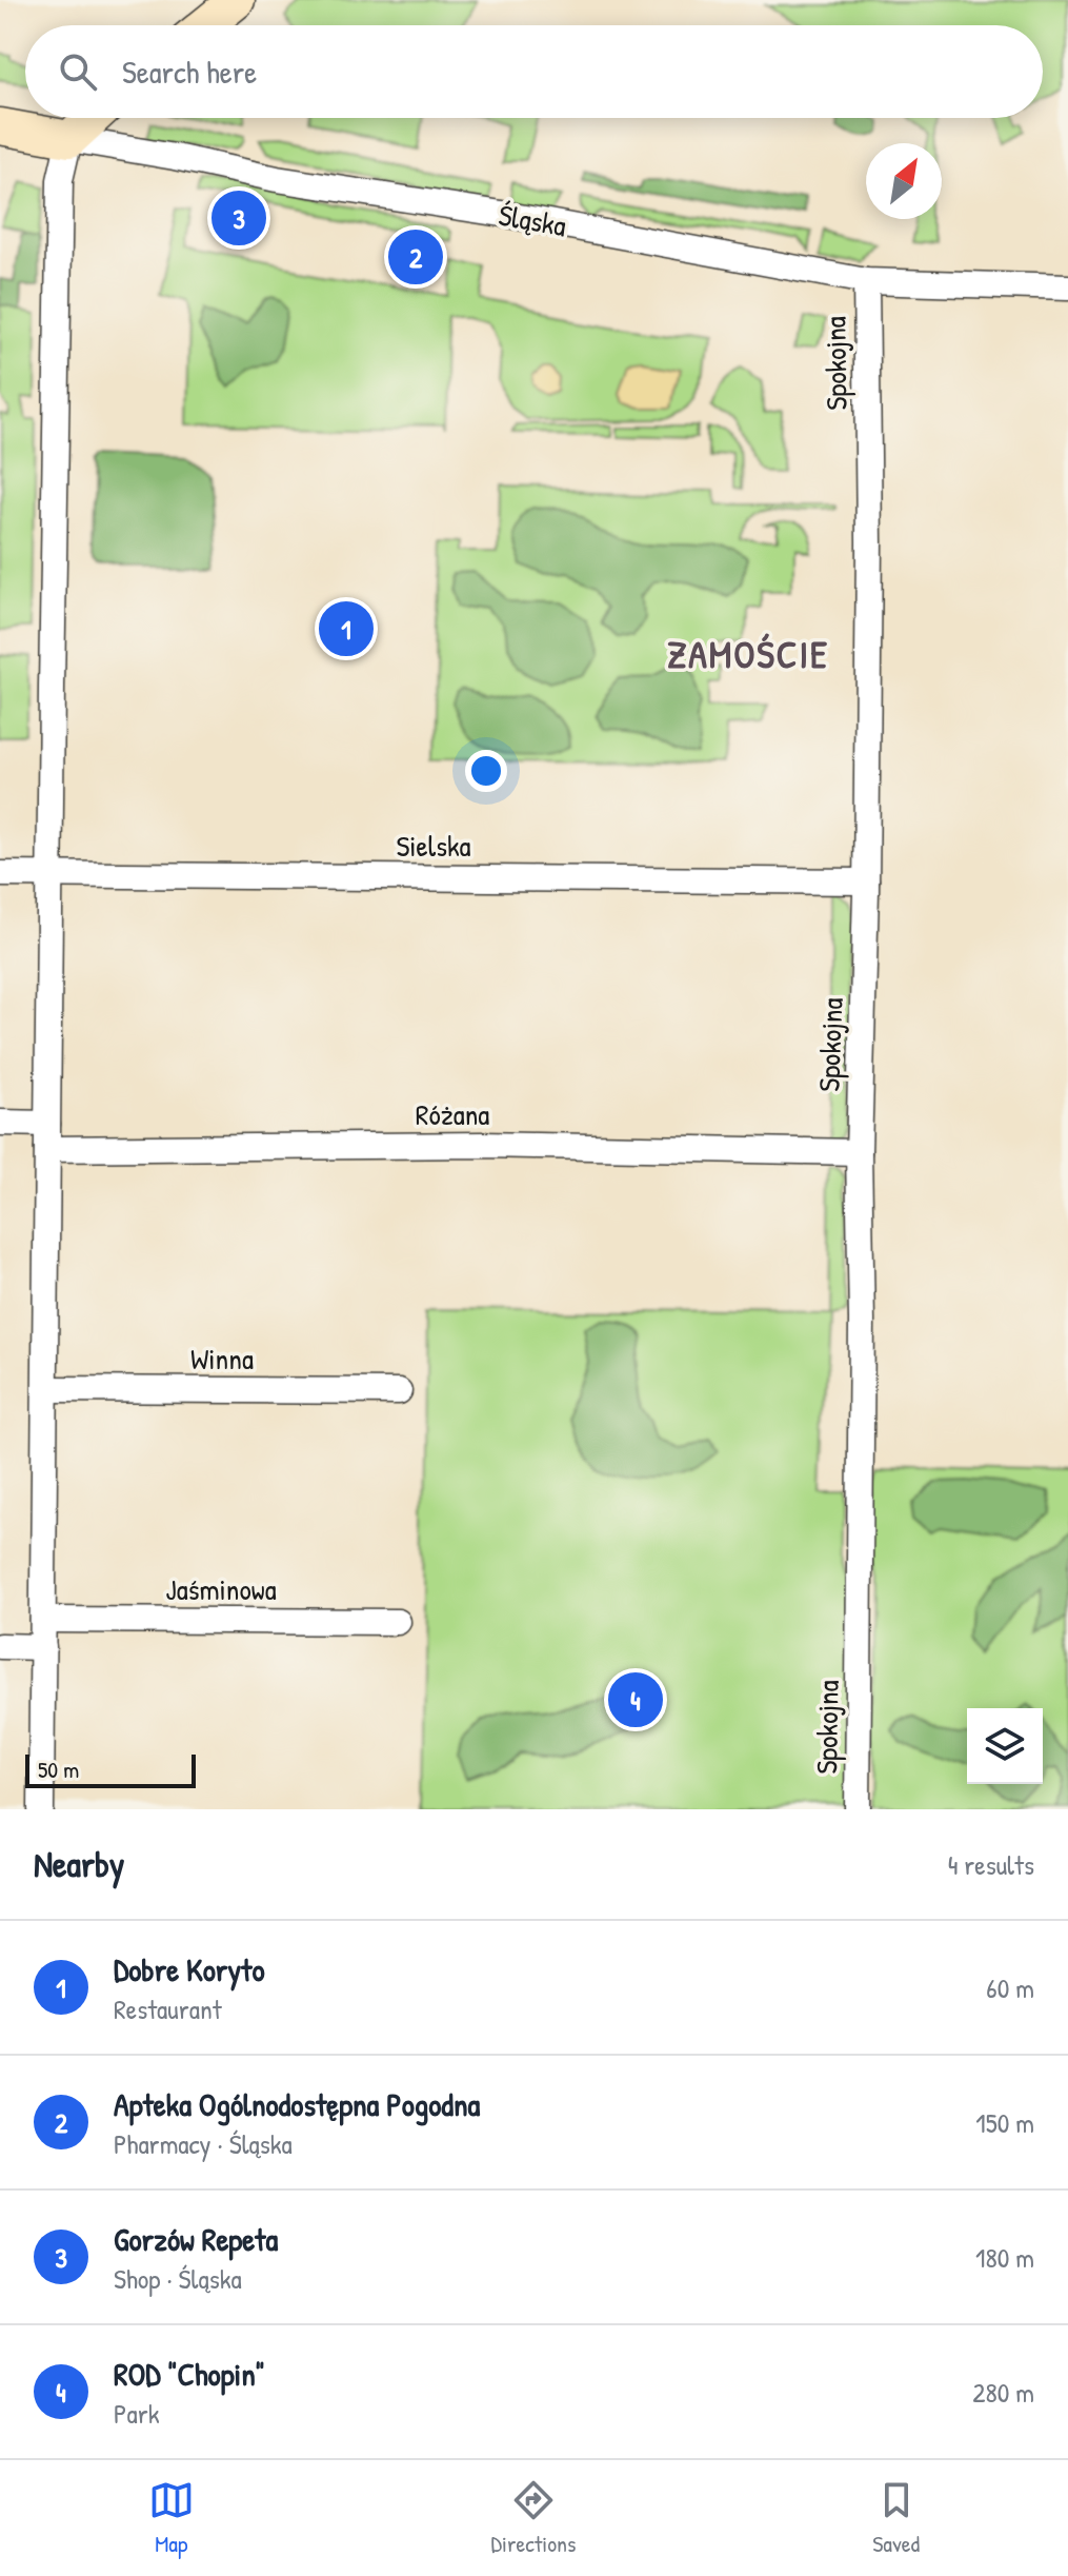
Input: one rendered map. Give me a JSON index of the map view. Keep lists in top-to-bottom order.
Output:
{
  "streets": {
    "street": [
      "Śląska",
      "Spokojna",
      "Sielska",
      "Różana",
      "Winna",
      "Jaśminowa"
    ]
  },
  "crossings": [
    ["Śląska", "Spokojna"],
    ["Spokojna", "Sielska"],
    ["Spokojna", "Różana"]
  ],
  "districts": ["ZAMOŚCIE"],
  "scale_bar": "50 m",
  "north": "top right",
  "page": {
    "search": "Search here",
    "pins": [
      "3",
      "2",
      "1",
      "4"
    ],
    "scale": "50 m",
    "heading": ["Nearby", "4 results"],
    "list": [
      {
        "mark": "1",
        "name": "Dobre Koryto",
        "note": "Restaurant",
        "value": "60 m"
      },
      {
        "mark": "2",
        "name": "Apteka Ogólnodostępna Pogodna",
        "note": "Pharmacy · Śląska",
        "value": "150 m"
      },
      {
        "mark": "3",
        "name": "Gorzów Repeta",
        "note": "Shop · Śląska",
        "value": "180 m"
      },
      {
        "mark": "4",
        "name": "ROD \"Chopin\"",
        "note": "Park",
        "value": "280 m"
      }
    ],
    "nav": ["Map", "Directions", "Saved"]
  }
}
